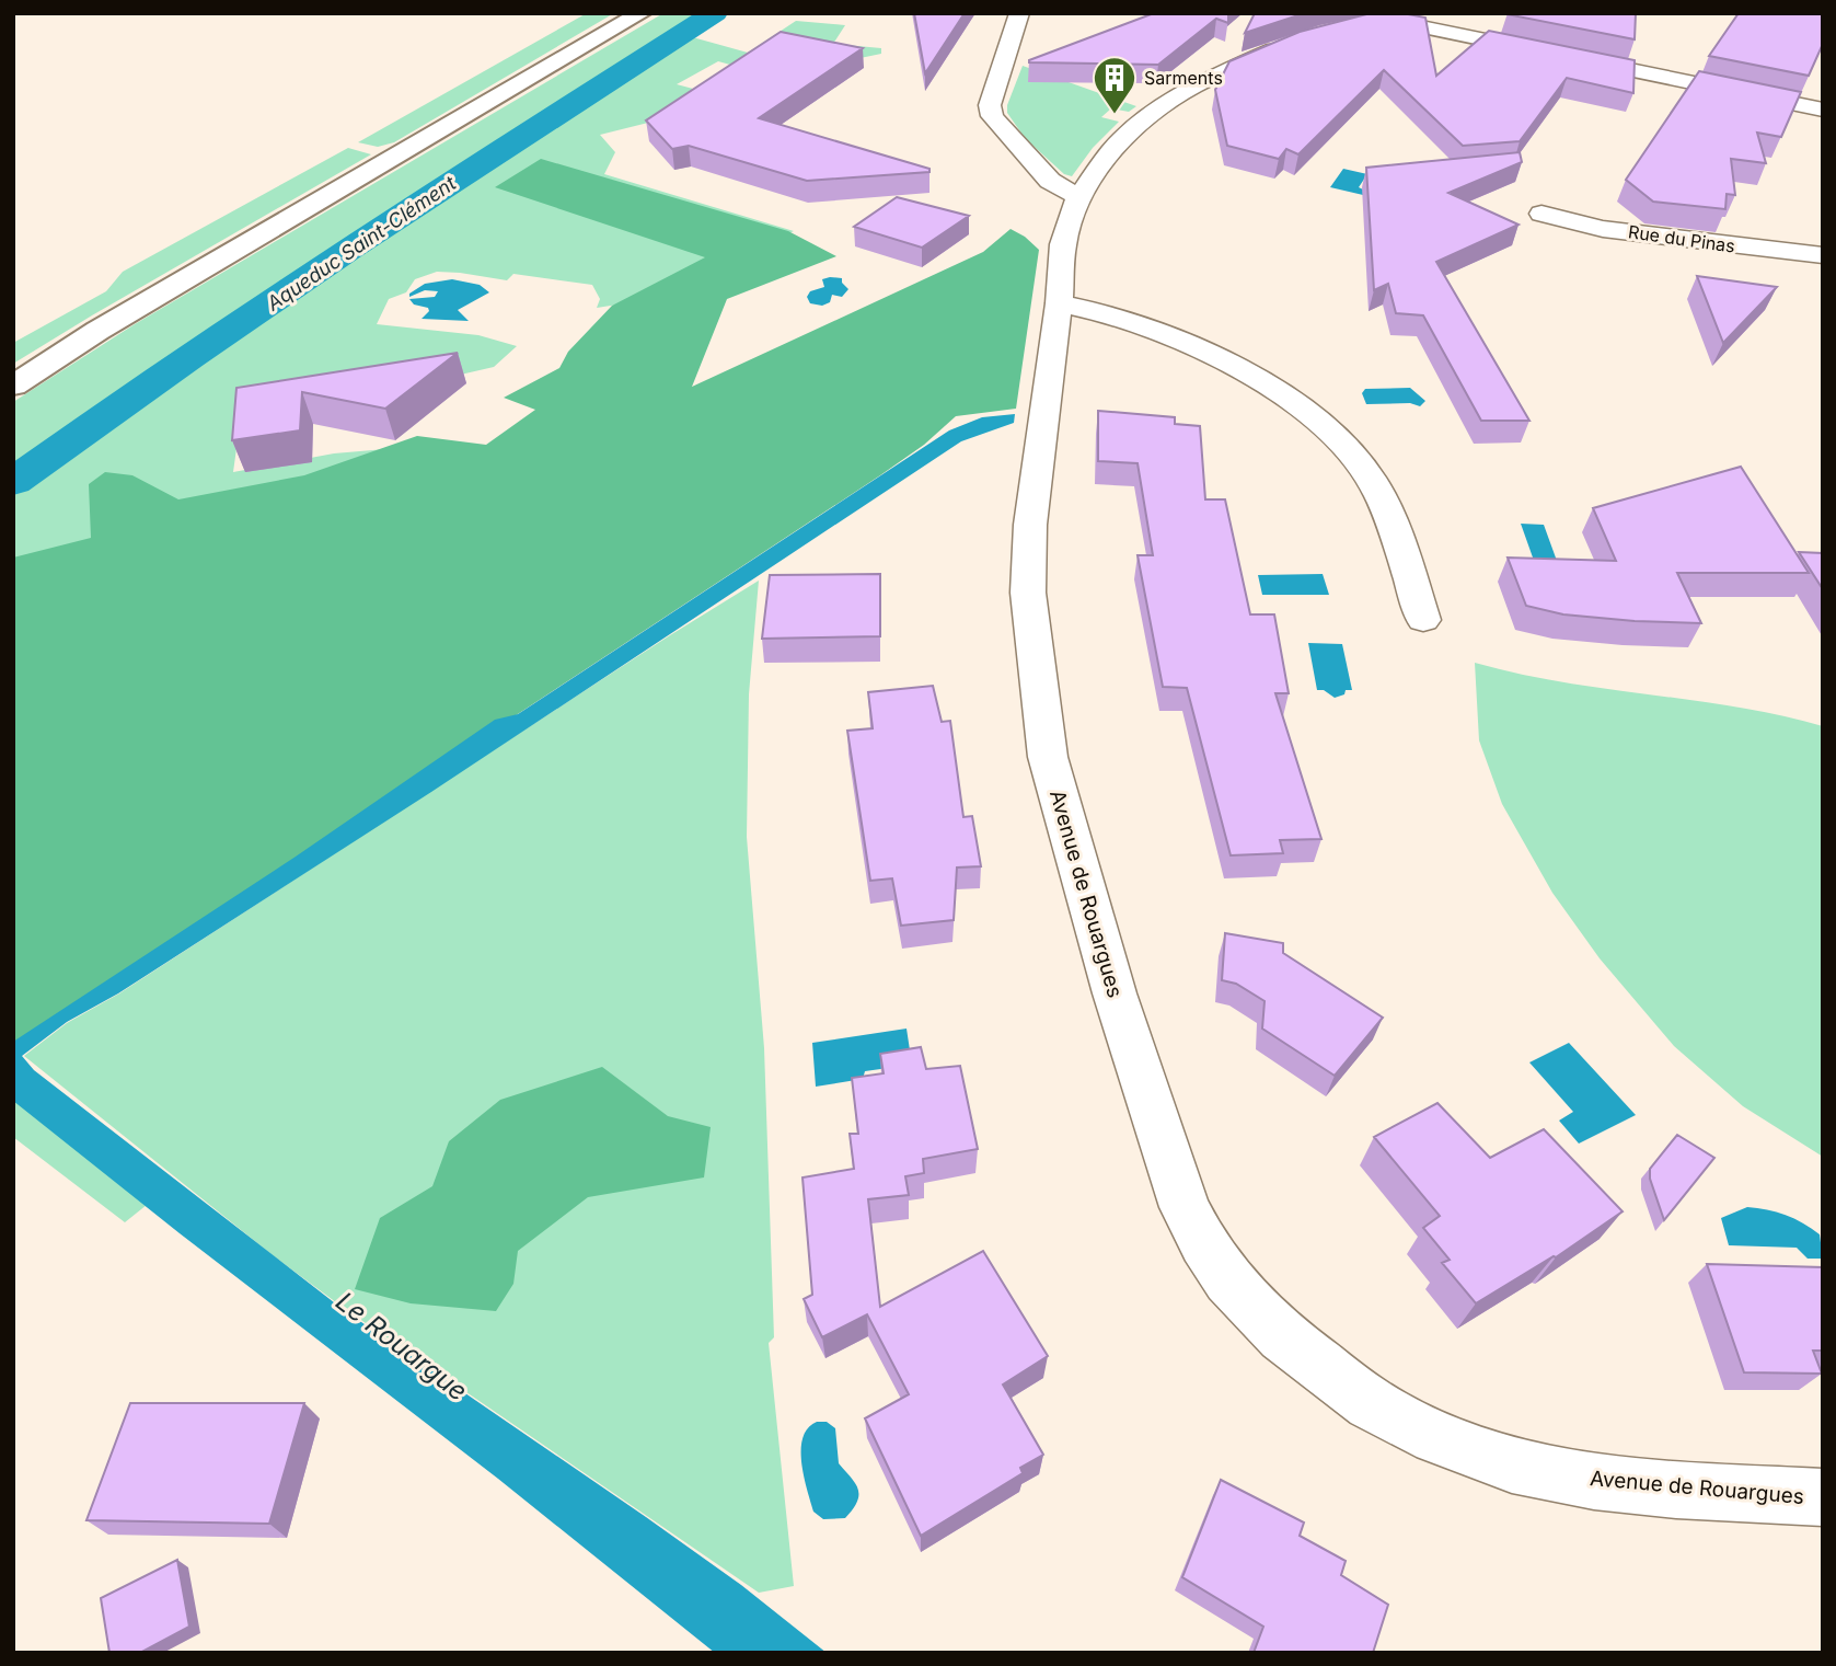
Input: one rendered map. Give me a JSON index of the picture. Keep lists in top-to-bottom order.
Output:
{
  "streets": {
    "street": ["Rue du Pinas", "Avenue de Rouargues"]
  },
  "water": ["Aqueduc Saint-Clément", "Le Rouargue"],
  "places": {
    "building": ["Sarments"]
  }
}
